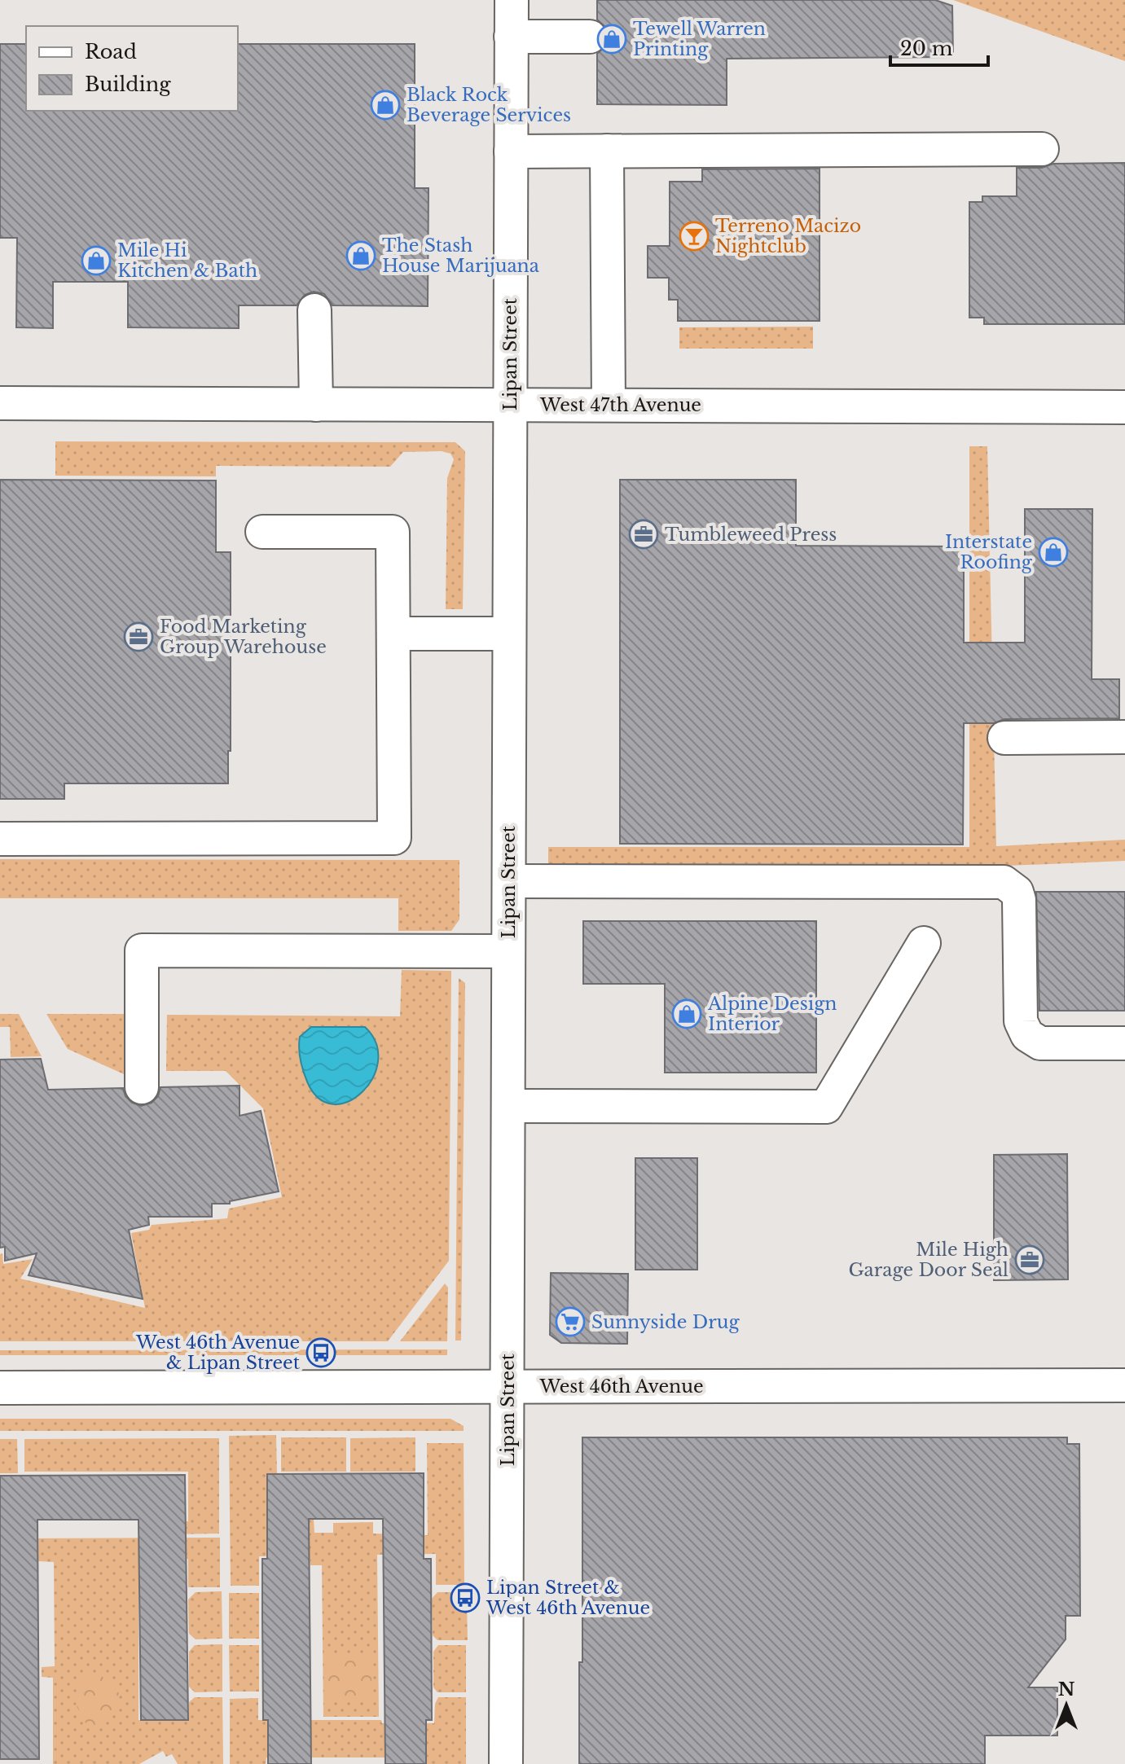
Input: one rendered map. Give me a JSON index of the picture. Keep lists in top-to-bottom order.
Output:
{
  "streets": {
    "street": ["Lipan Street", "West 47th Avenue", "West 46th Avenue"]
  },
  "crossings": [
    ["Lipan Street", "West 47th Avenue"],
    ["Lipan Street", "West 46th Avenue"]
  ],
  "places": {
    "shop": [
      "Tewell Warren Printing",
      "Black Rock Beverage Services",
      "The Stash House Marijuana",
      "Mile Hi Kitchen & Bath",
      "Interstate Roofing",
      "Alpine Design Interior"
    ],
    "bar": ["Terreno Macizo Nightclub"],
    "office": ["Tumbleweed Press", "Food Marketing Group Warehouse", "Mile High Garage Door Seal"],
    "supermarket": ["Sunnyside Drug"],
    "bus stop": ["West 46th Avenue & Lipan Street", "Lipan Street & West 46th Avenue"]
  },
  "legend": ["Road", "Building"],
  "scale_bar": "20 m",
  "north": "top"
}
